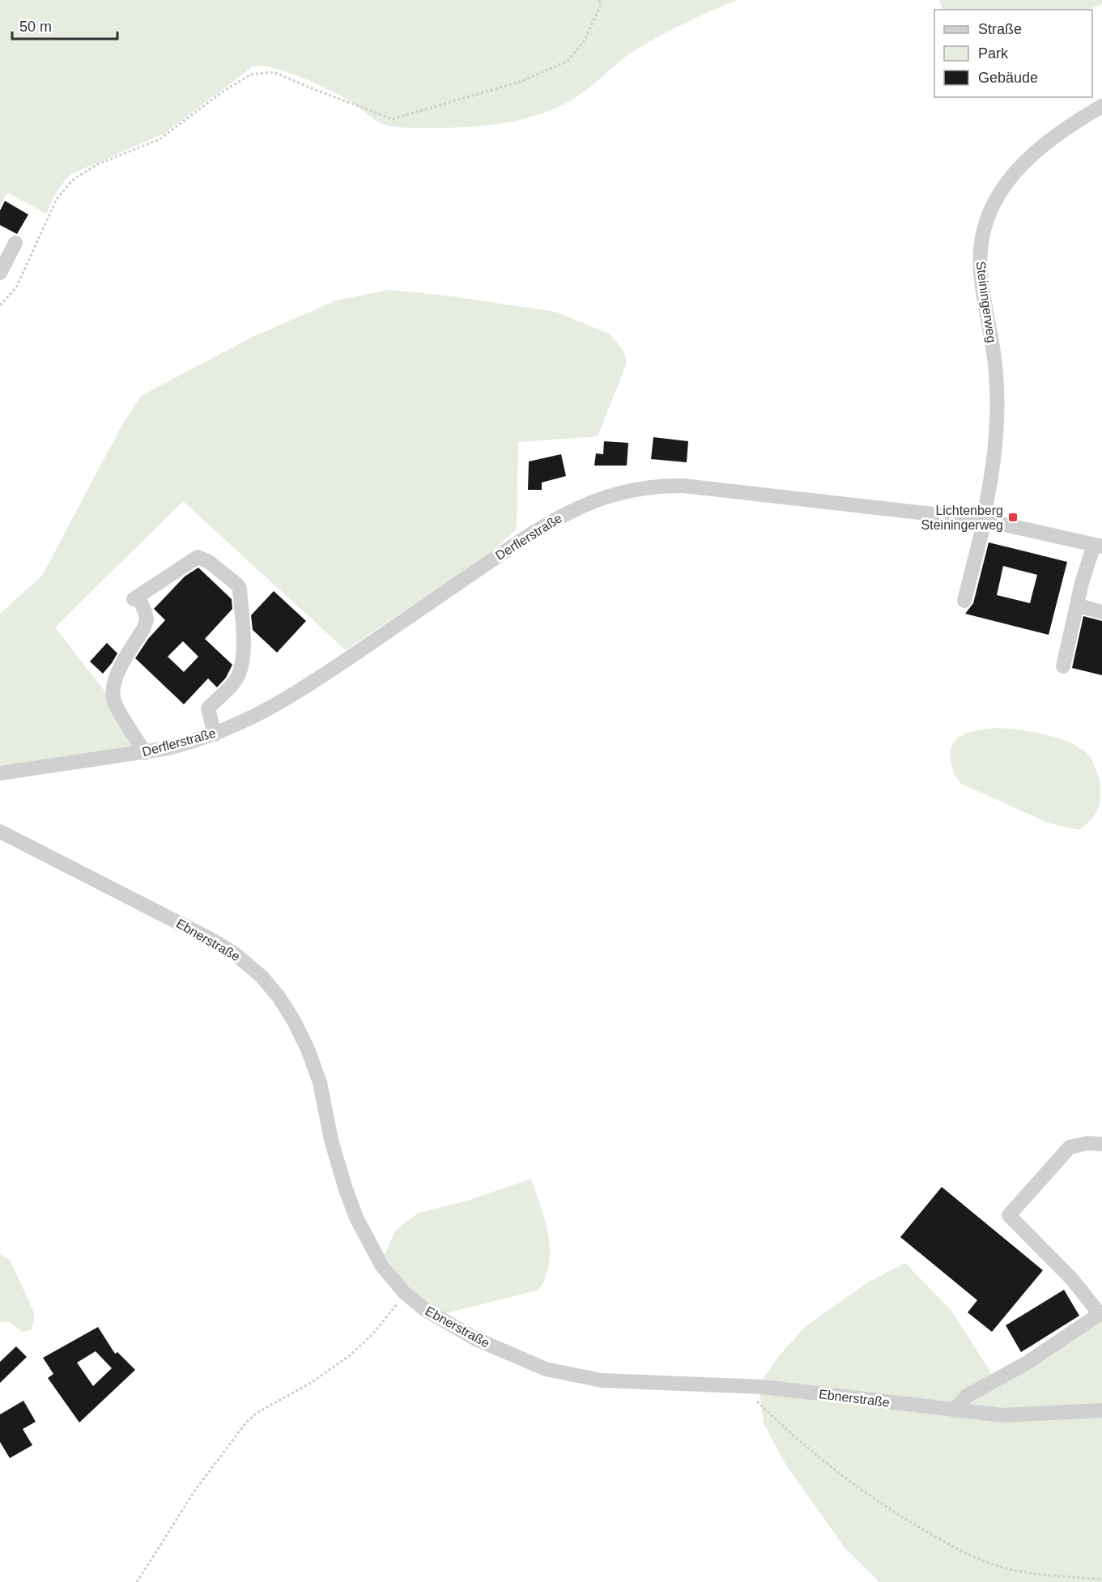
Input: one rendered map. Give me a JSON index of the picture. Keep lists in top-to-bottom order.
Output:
{
  "streets": {
    "street": ["Steiningerweg", "Derflerstraße", "Ebnerstraße"]
  },
  "crossings": [
    ["Steiningerweg", "Derflerstraße"]
  ],
  "places": {
    "transit": ["Lichtenberg Steiningerweg"]
  },
  "legend": ["Straße", "Park", "Gebäude"],
  "scale_bar": "50 m"
}
